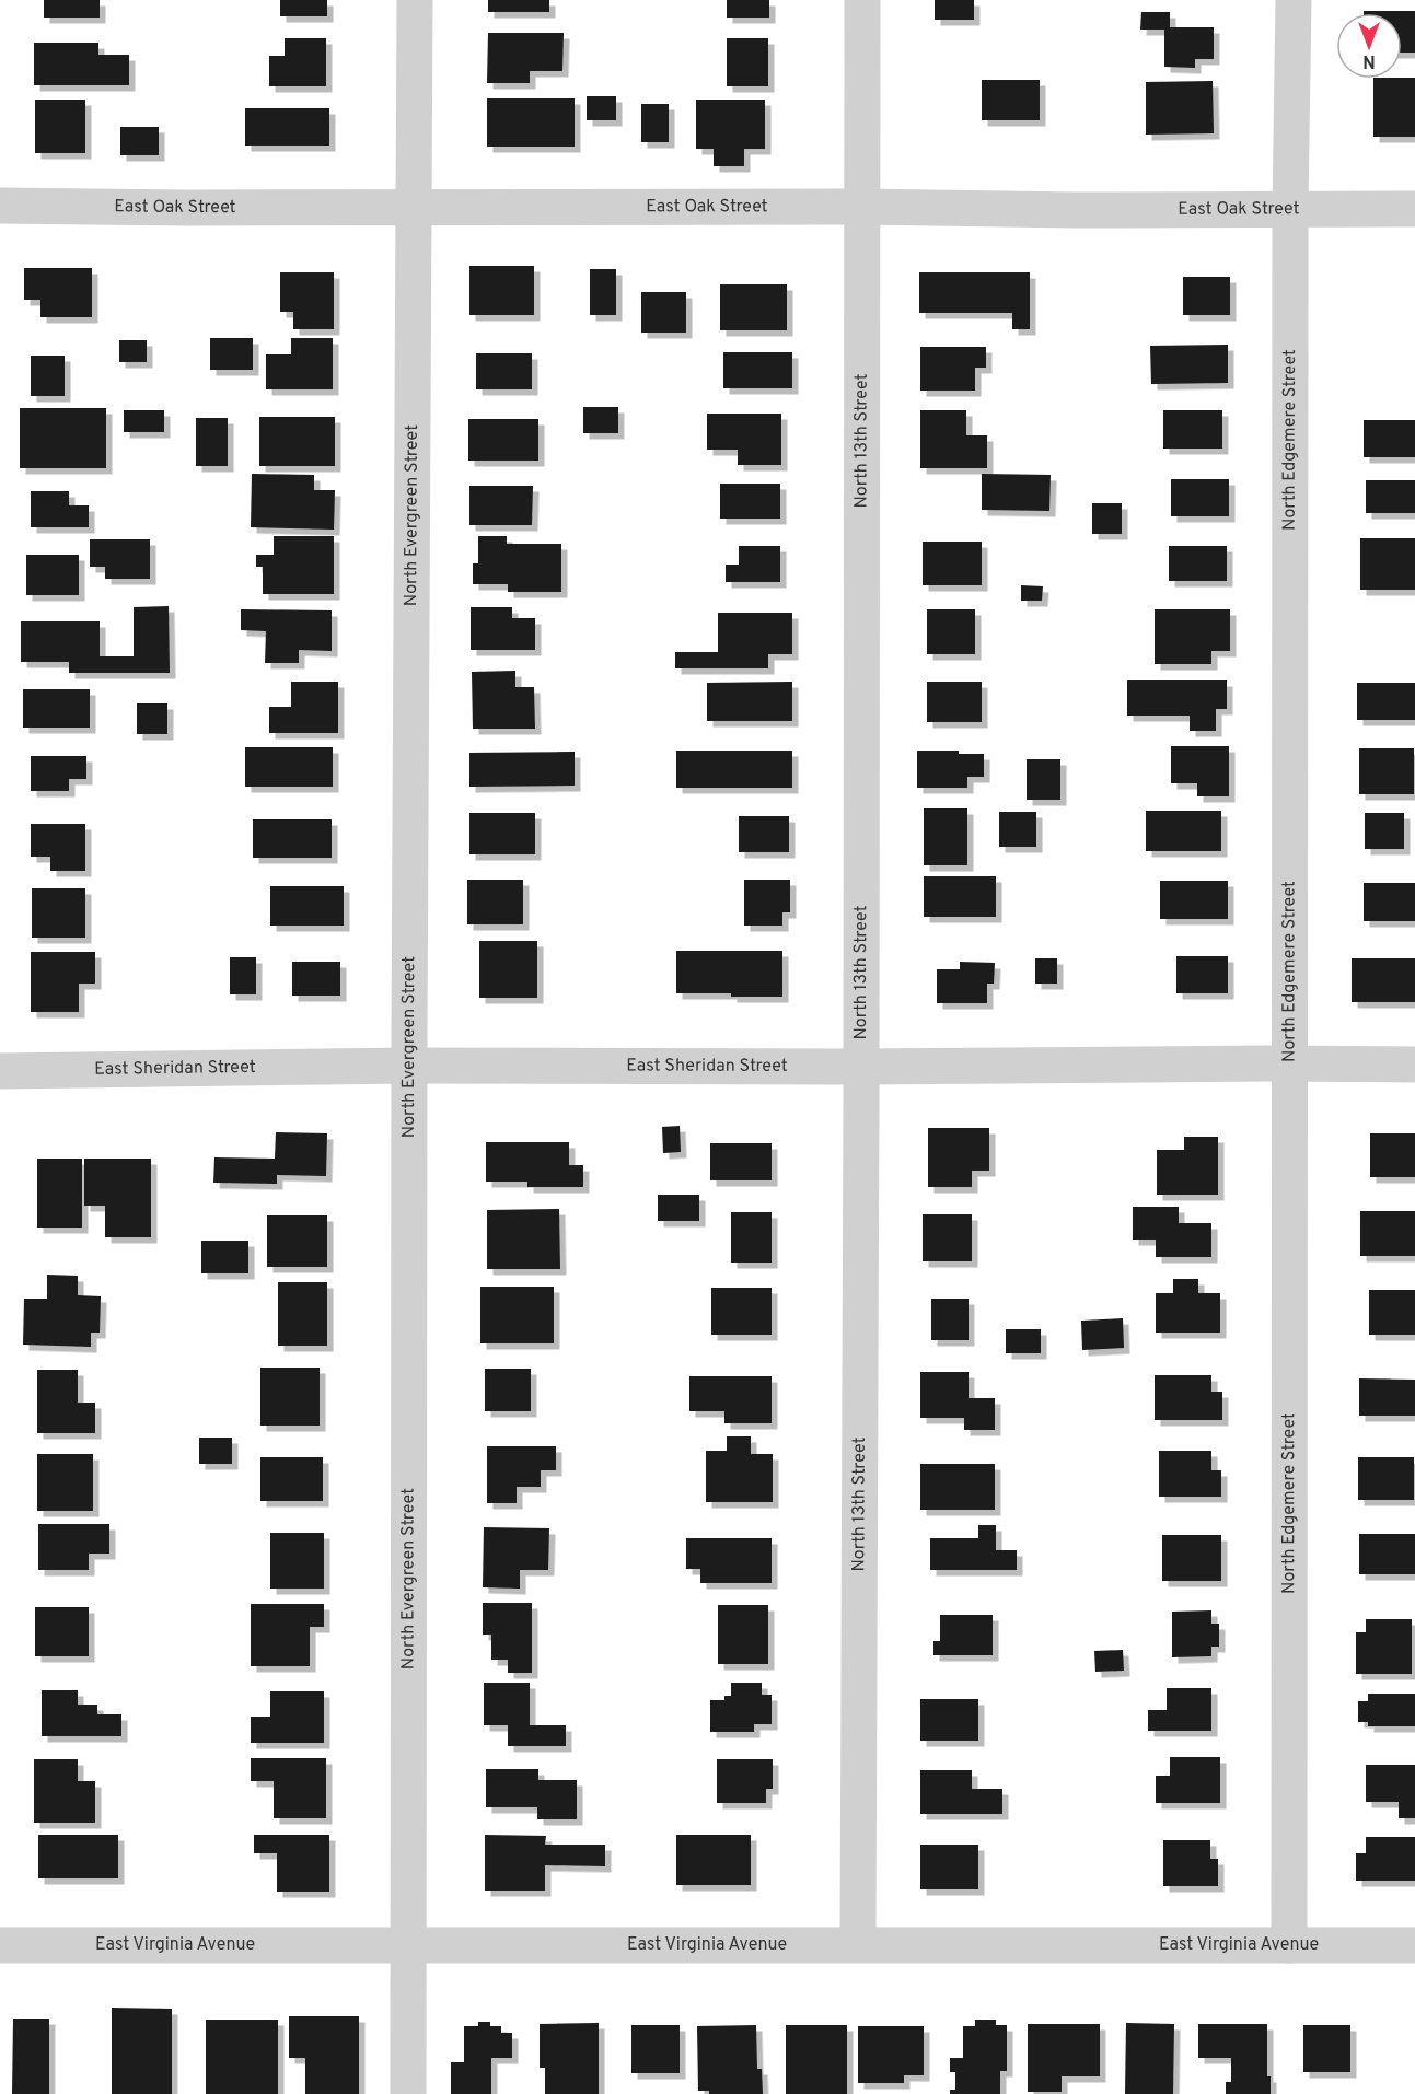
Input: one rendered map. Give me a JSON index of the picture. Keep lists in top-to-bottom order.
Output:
{
  "streets": {
    "street": [
      "East Oak Street",
      "North 13th Street",
      "North Edgemere Street",
      "North Evergreen Street",
      "East Sheridan Street",
      "East Virginia Avenue"
    ]
  },
  "crossings": [
    ["East Oak Street", "North 13th Street"],
    ["East Oak Street", "North Edgemere Street"],
    ["East Oak Street", "North Evergreen Street"],
    ["North 13th Street", "East Sheridan Street"],
    ["North 13th Street", "East Virginia Avenue"],
    ["North Edgemere Street", "East Sheridan Street"],
    ["North Edgemere Street", "East Virginia Avenue"],
    ["North Evergreen Street", "East Sheridan Street"],
    ["North Evergreen Street", "East Virginia Avenue"]
  ],
  "north": "bottom"
}
